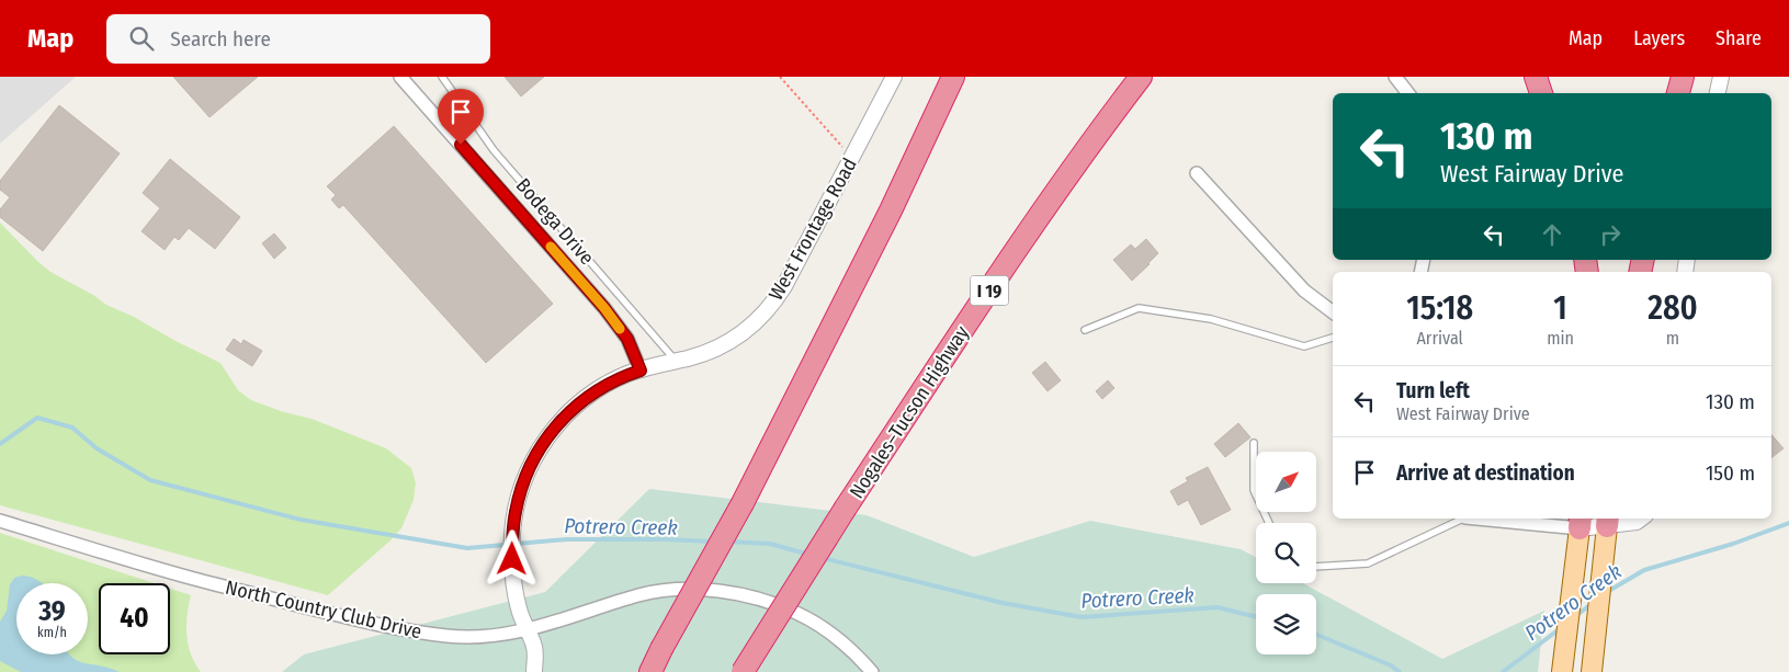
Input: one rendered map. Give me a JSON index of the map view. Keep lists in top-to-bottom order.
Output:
{
  "streets": {
    "highway": ["I 19", "Nogales–Tucson Highway"],
    "street": ["West Frontage Road", "North Country Club Drive"],
    "lane": ["Bodega Drive"]
  },
  "crossings": [
    ["Bodega Drive", "West Frontage Road"],
    ["West Frontage Road", "North Country Club Drive"]
  ],
  "water": ["Potrero Creek"],
  "north": "top right",
  "page": {
    "header": "Map",
    "search": "Search here",
    "nav": ["Map", "Layers", "Share"],
    "turn": ["130 m", "West Fairway Drive"],
    "eta": [
      "15:18",
      "Arrival",
      "1",
      "min",
      "280",
      "m"
    ],
    "list": [
      {
        "name": "Turn left",
        "note": "West Fairway Drive",
        "value": "130 m"
      },
      {
        "name": "Arrive at destination",
        "value": "150 m"
      }
    ],
    "speed": "39 km/h",
    "limit": "40"
  }
}
